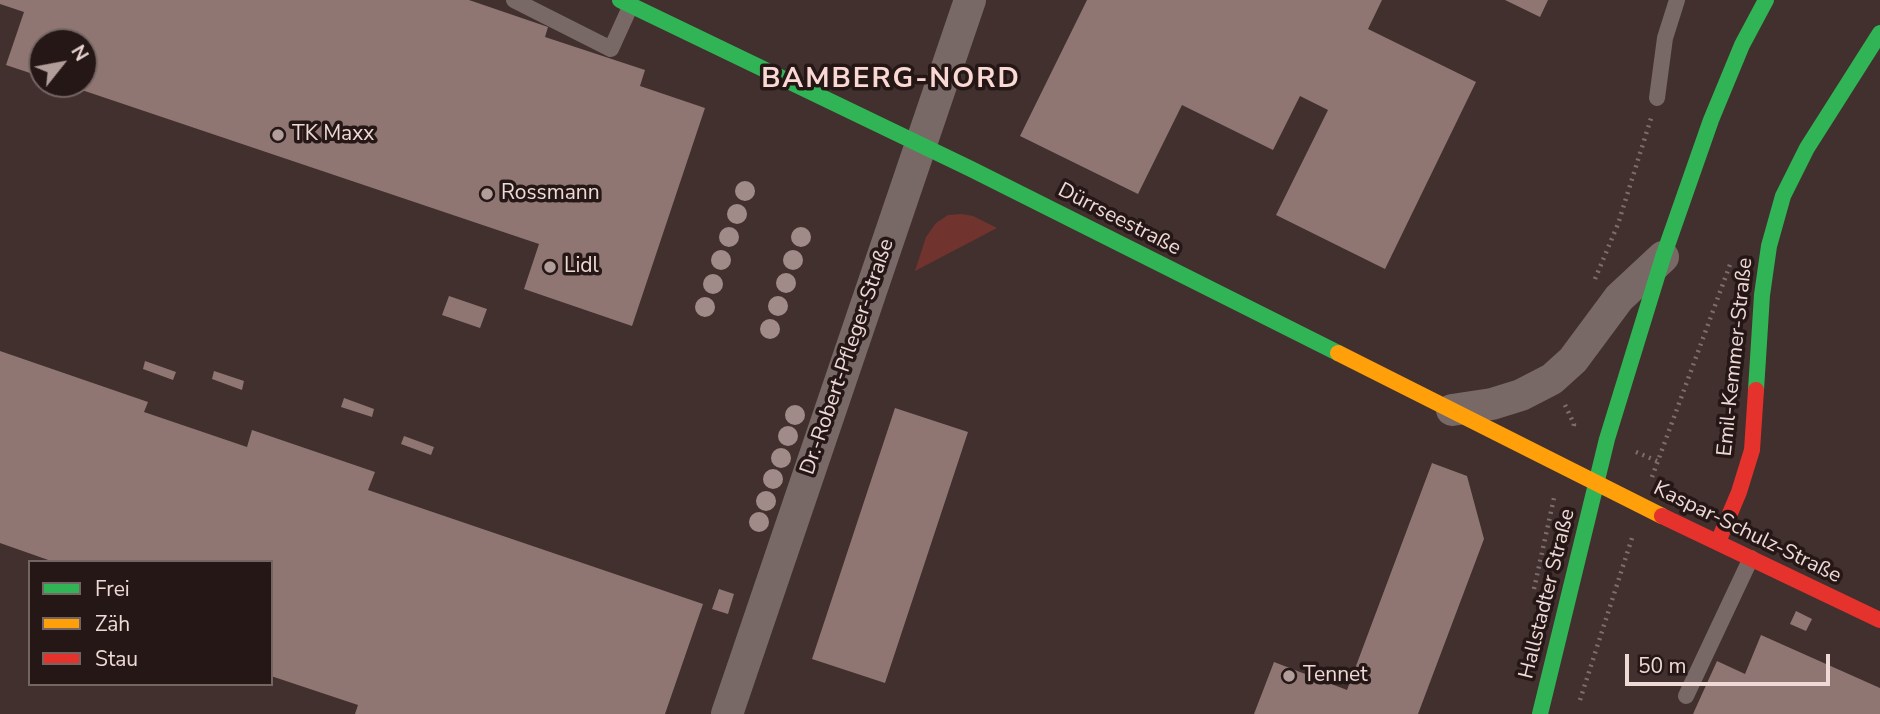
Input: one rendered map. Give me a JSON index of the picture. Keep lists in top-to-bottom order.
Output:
{
  "streets": {
    "street": [
      "Dürrseestraße",
      "Dr.-Robert-Pfleger-Straße",
      "Emil-Kemmer-Straße",
      "Kaspar-Schulz-Straße",
      "Hallstadter Straße"
    ]
  },
  "crossings": [
    ["Dürrseestraße", "Dr.-Robert-Pfleger-Straße"],
    ["Dürrseestraße", "Kaspar-Schulz-Straße"],
    ["Dürrseestraße", "Hallstadter Straße"],
    ["Emil-Kemmer-Straße", "Kaspar-Schulz-Straße"],
    ["Kaspar-Schulz-Straße", "Hallstadter Straße"]
  ],
  "districts": ["BAMBERG-NORD"],
  "places": [
    "TK Maxx",
    "Rossmann",
    "Lidl",
    "Tennet"
  ],
  "legend": ["Frei", "Zäh", "Stau"],
  "scale_bar": "50 m",
  "north": "top right"
}
